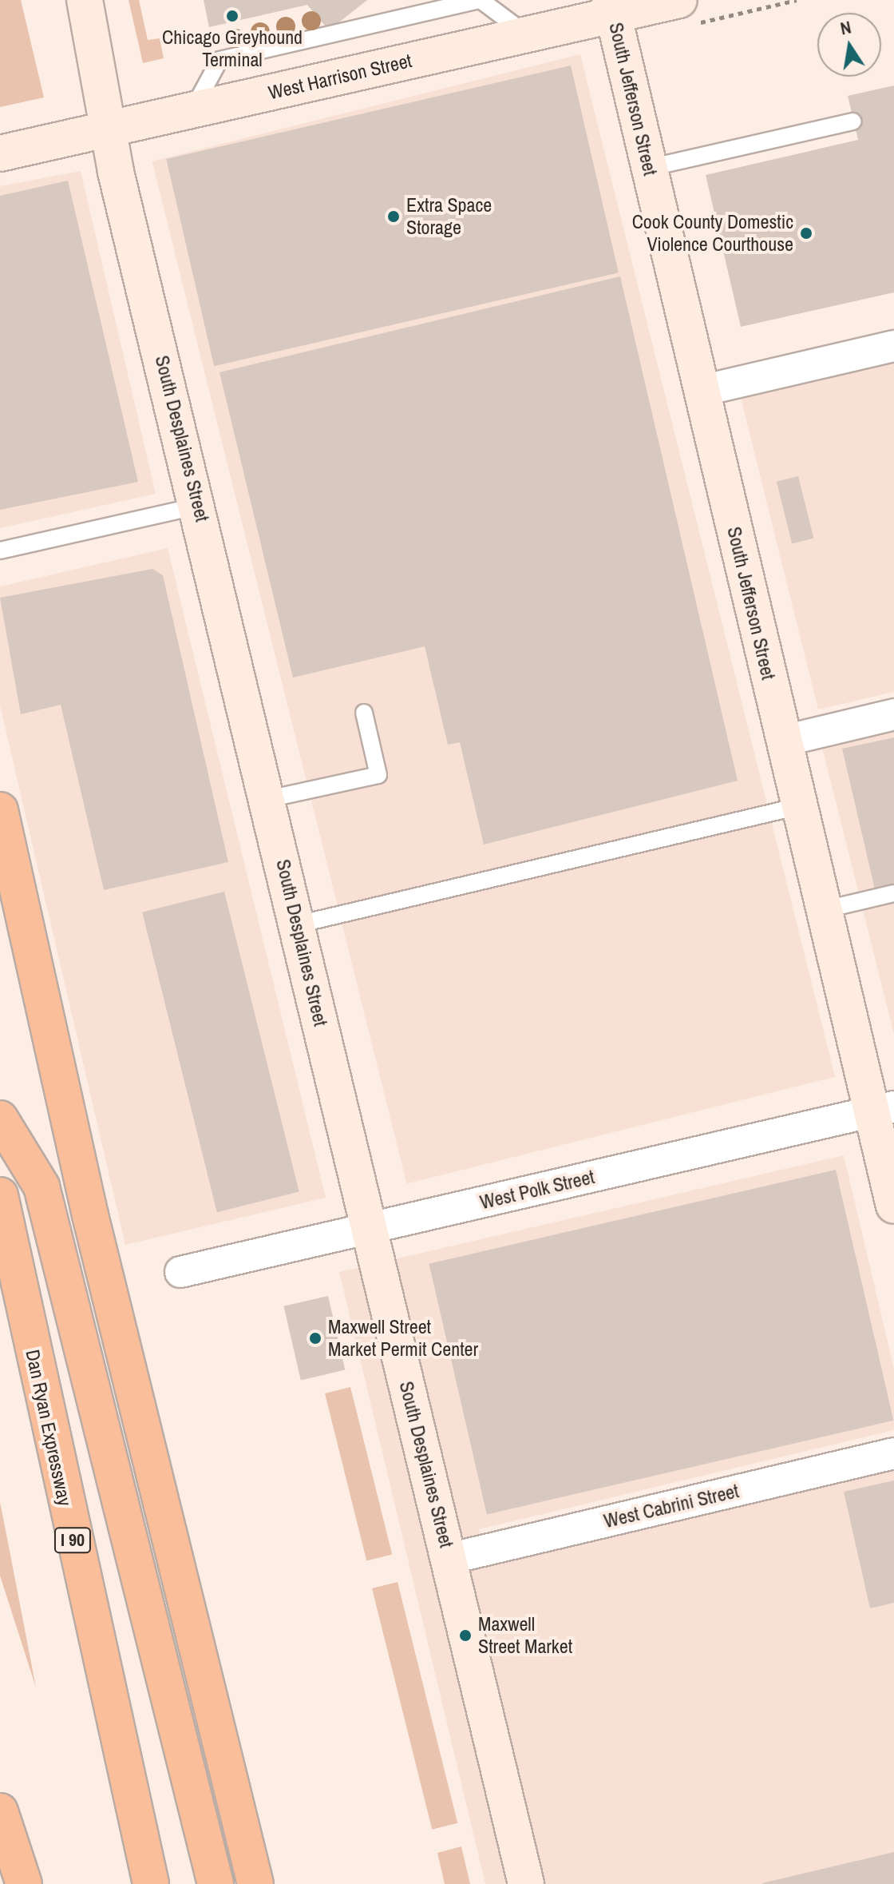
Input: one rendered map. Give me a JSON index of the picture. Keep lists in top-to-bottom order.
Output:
{
  "streets": {
    "highway": ["Dan Ryan Expressway", "I 90"],
    "main road": ["West Harrison Street", "South Jefferson Street", "South Desplaines Street"],
    "street": ["West Polk Street", "West Cabrini Street"]
  },
  "crossings": [
    ["West Harrison Street", "South Jefferson Street"],
    ["West Harrison Street", "South Desplaines Street"],
    ["South Jefferson Street", "West Polk Street"],
    ["South Desplaines Street", "West Polk Street"],
    ["South Desplaines Street", "West Cabrini Street"]
  ],
  "places": [
    "Chicago Greyhound Terminal",
    "Extra Space Storage",
    "Cook County Domestic Violence Courthouse",
    "Maxwell Street Market Permit Center",
    "Maxwell Street Market"
  ],
  "north": "top"
}
